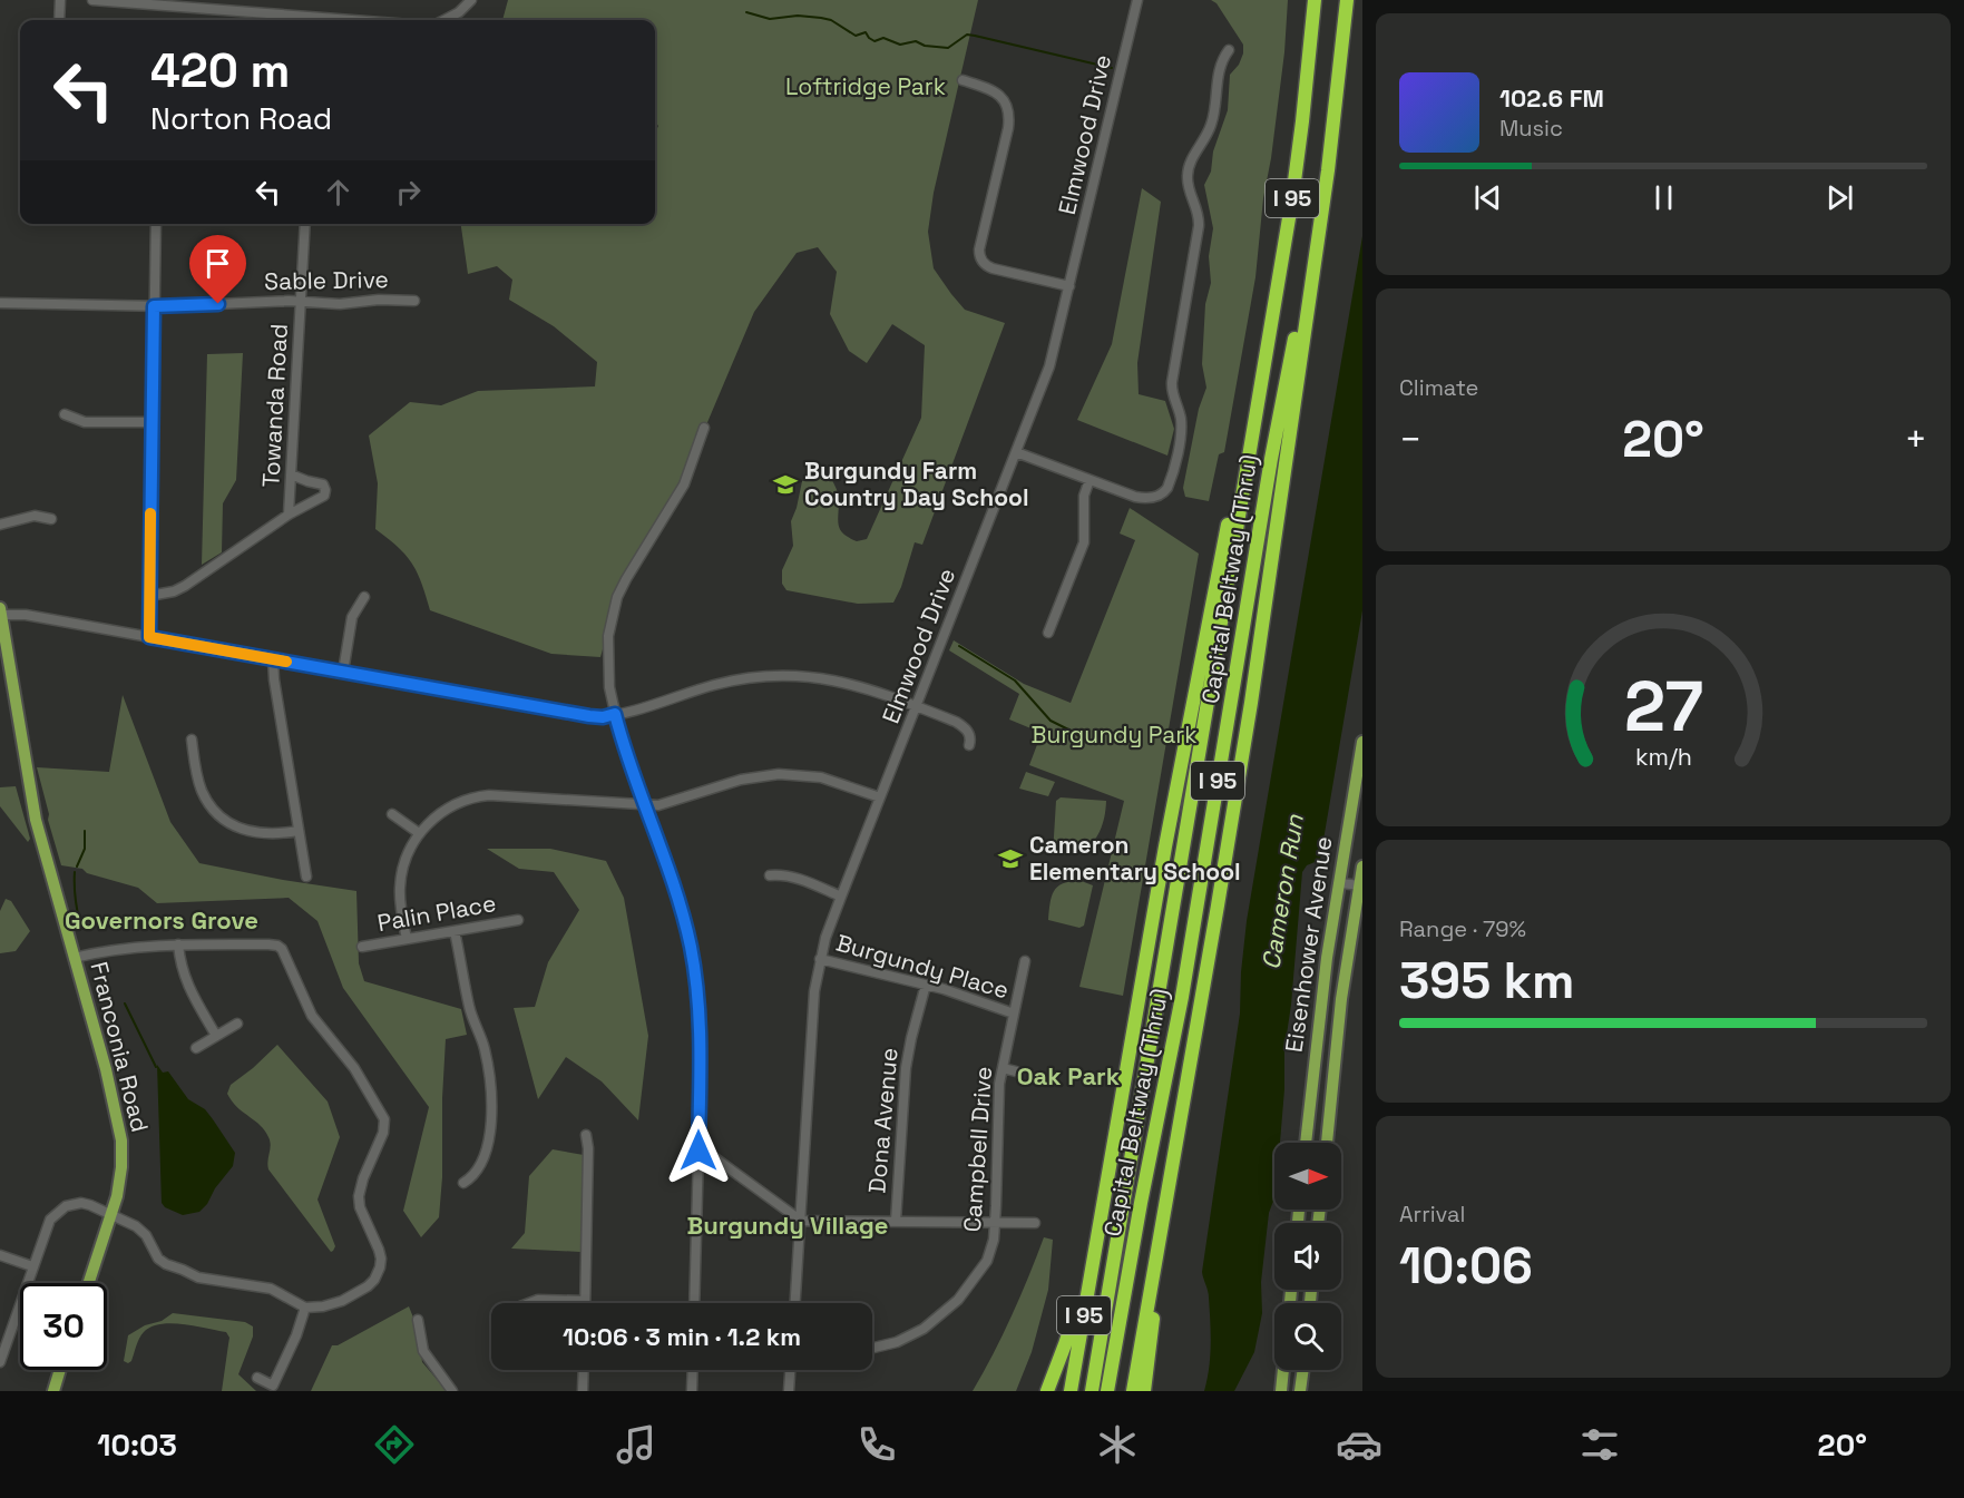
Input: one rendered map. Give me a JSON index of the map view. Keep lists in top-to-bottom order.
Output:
{
  "streets": {
    "highway": ["I 95", "Capital Beltway (Thru)"],
    "main road": ["Eisenhower Avenue", "Franconia Road"],
    "street": [
      "Elmwood Drive",
      "Sable Drive",
      "Towanda Road",
      "Palin Place",
      "Burgundy Place",
      "Dona Avenue",
      "Campbell Drive"
    ]
  },
  "crossings": [
    ["Elmwood Drive", "Burgundy Place"],
    ["I 95", "Capital Beltway (Thru)"],
    ["Sable Drive", "Towanda Road"],
    ["Burgundy Place", "Dona Avenue"],
    ["Burgundy Place", "Campbell Drive"]
  ],
  "districts": ["Governors Grove", "Oak Park", "Burgundy Village"],
  "water": ["Cameron Run"],
  "parks": ["Loftridge Park", "Burgundy Park"],
  "places": {
    "school or university": ["Burgundy Farm Country Day School", "Cameron Elementary School"]
  },
  "north": "right",
  "page": {
    "turn": ["420 m", "Norton Road"],
    "song": ["102.6 FM", "Music"],
    "tile": [
      "Climate",
      ["Range · 79%", "395 km"],
      ["Arrival", "10:06"]
    ],
    "heat": ["−", "20°", "+"],
    "limit": "30",
    "trip": "10:06 · 3 min · 1.2 km",
    "tabs": ["10:03", "20°"],
    "gauge": ["27", "km/h"]
  }
}
